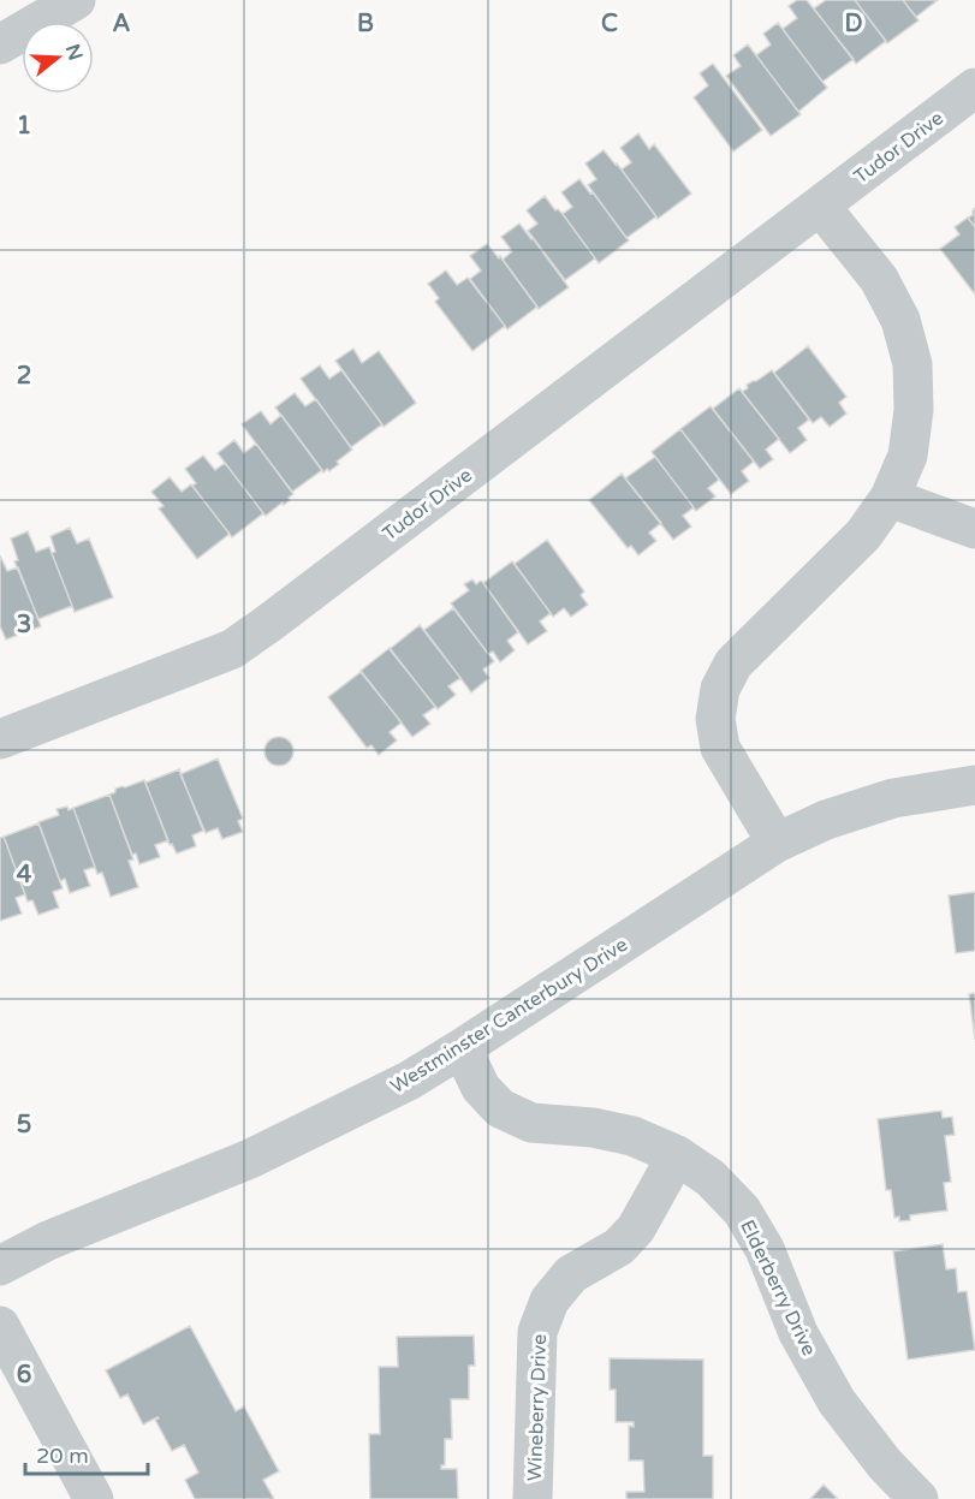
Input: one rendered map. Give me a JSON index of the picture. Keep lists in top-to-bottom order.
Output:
{
  "streets": {
    "street": [
      "Tudor Drive",
      "Westminster Canterbury Drive",
      "Elderberry Drive",
      "Wineberry Drive"
    ]
  },
  "crossings": [
    ["Westminster Canterbury Drive", "Elderberry Drive"],
    ["Elderberry Drive", "Wineberry Drive"]
  ],
  "scale_bar": "20 m",
  "north": "right",
  "grid": {
    "columns": [
      "A",
      "B",
      "C",
      "D"
    ],
    "rows": [
      "1",
      "2",
      "3",
      "4",
      "5",
      "6"
    ]
  }
}
